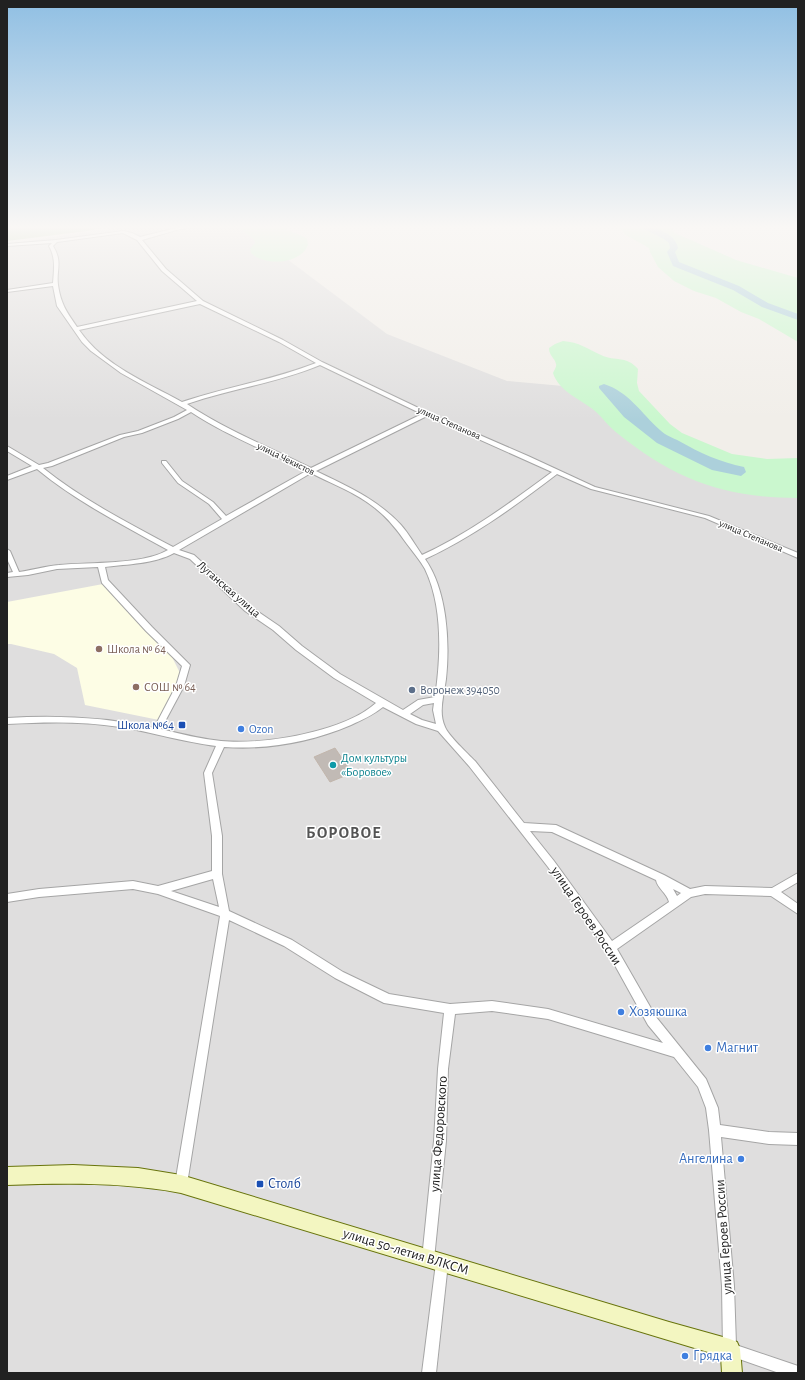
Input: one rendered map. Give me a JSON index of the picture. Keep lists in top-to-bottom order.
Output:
{
  "streets": {
    "street": [
      "улица Степанова",
      "улица Чекистов",
      "Луганская улица",
      "улица Героев России",
      "улица Федоровского",
      "улица 50-летия ВЛКСМ"
    ]
  },
  "crossings": [
    ["улица Чекистов", "улица Героев России"],
    ["улица Героев России", "улица 50-летия ВЛКСМ"],
    ["улица Федоровского", "улица 50-летия ВЛКСМ"]
  ],
  "districts": ["БОРОВОЕ"],
  "places": {
    "other": [
      "Школа № 64",
      "СОШ № 64",
      "Воронеж 394050",
      "Ozon",
      "Дом культуры «Боровое»",
      "Хозяюшка",
      "Магнит",
      "Ангелина",
      "Грядка"
    ],
    "transit": ["Школа №64", "Столб"]
  }
}
